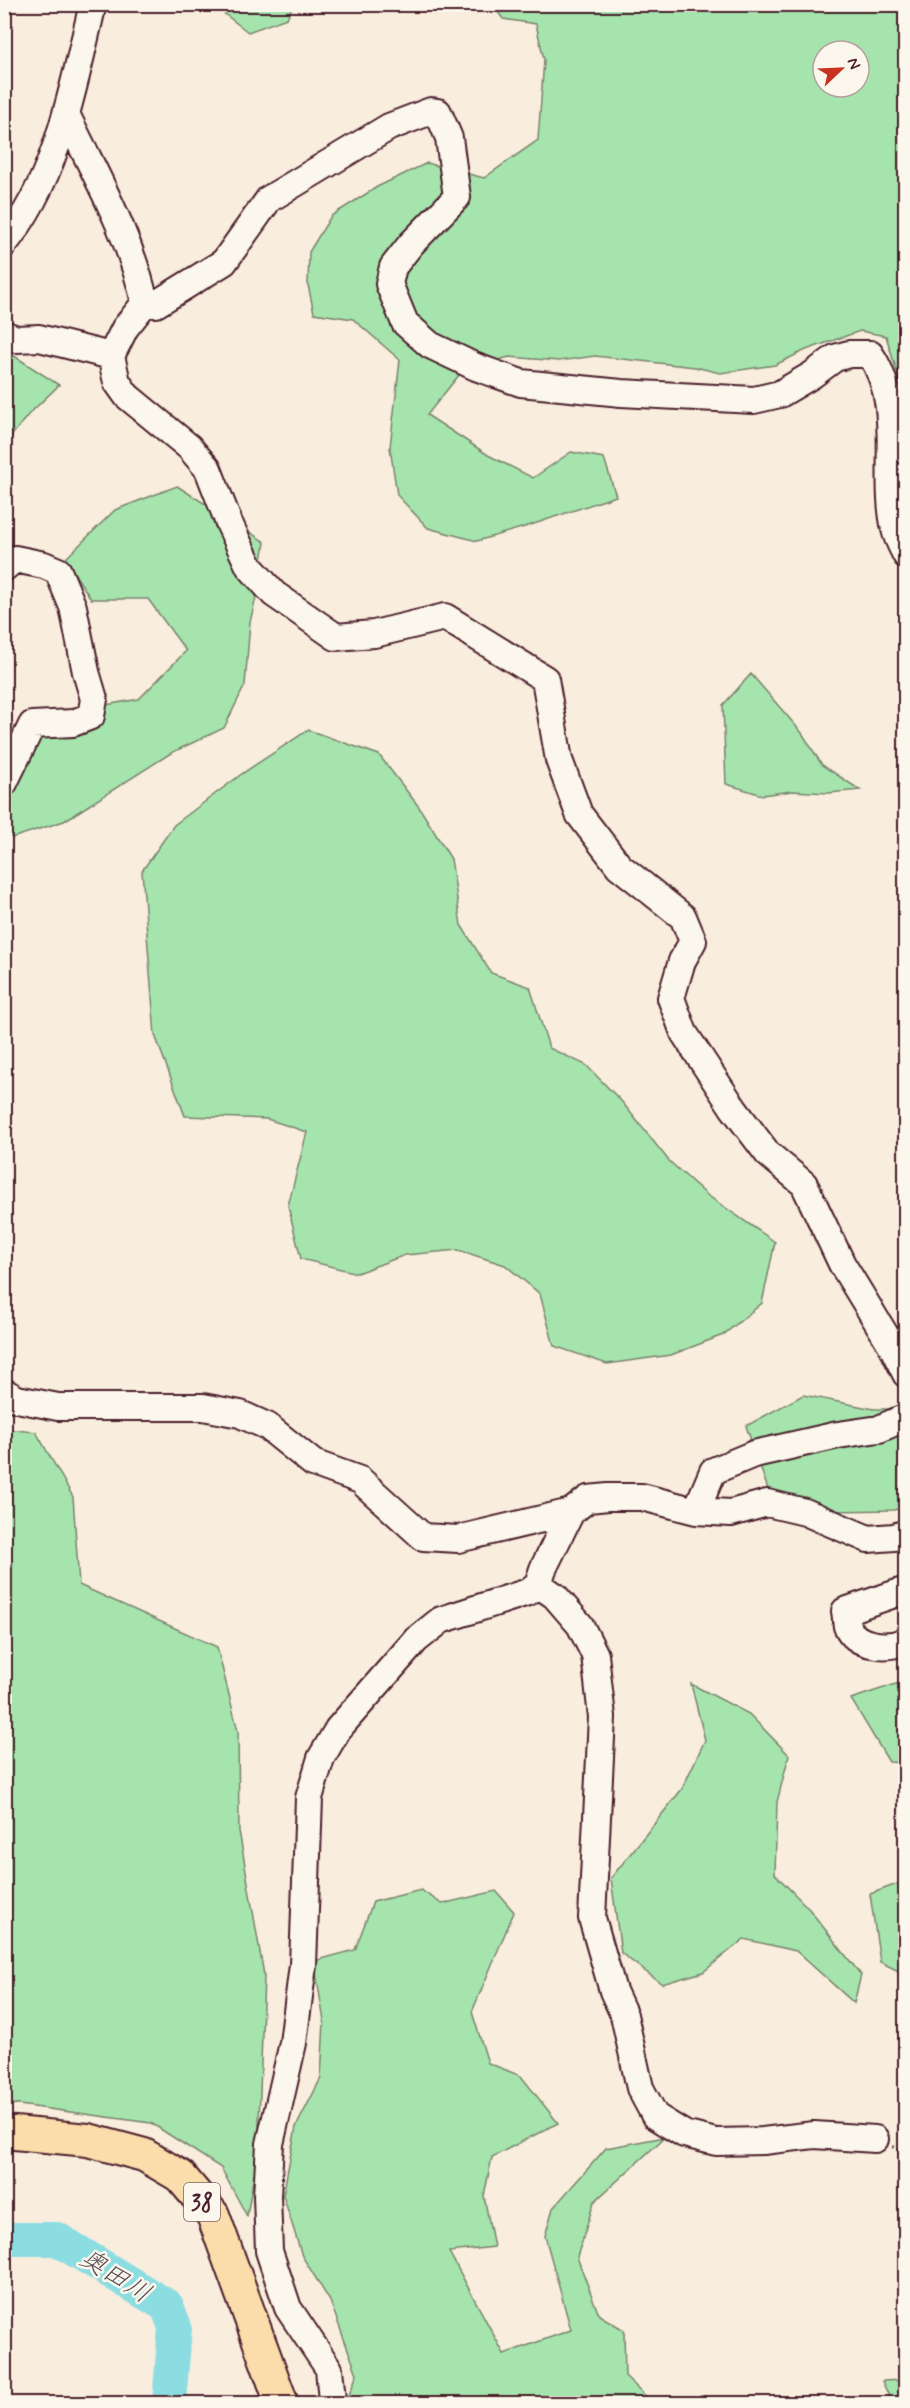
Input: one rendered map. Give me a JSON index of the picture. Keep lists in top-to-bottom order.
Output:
{
  "streets": {
    "main road": ["38"]
  },
  "water": ["奥田川"],
  "north": "top right"
}
